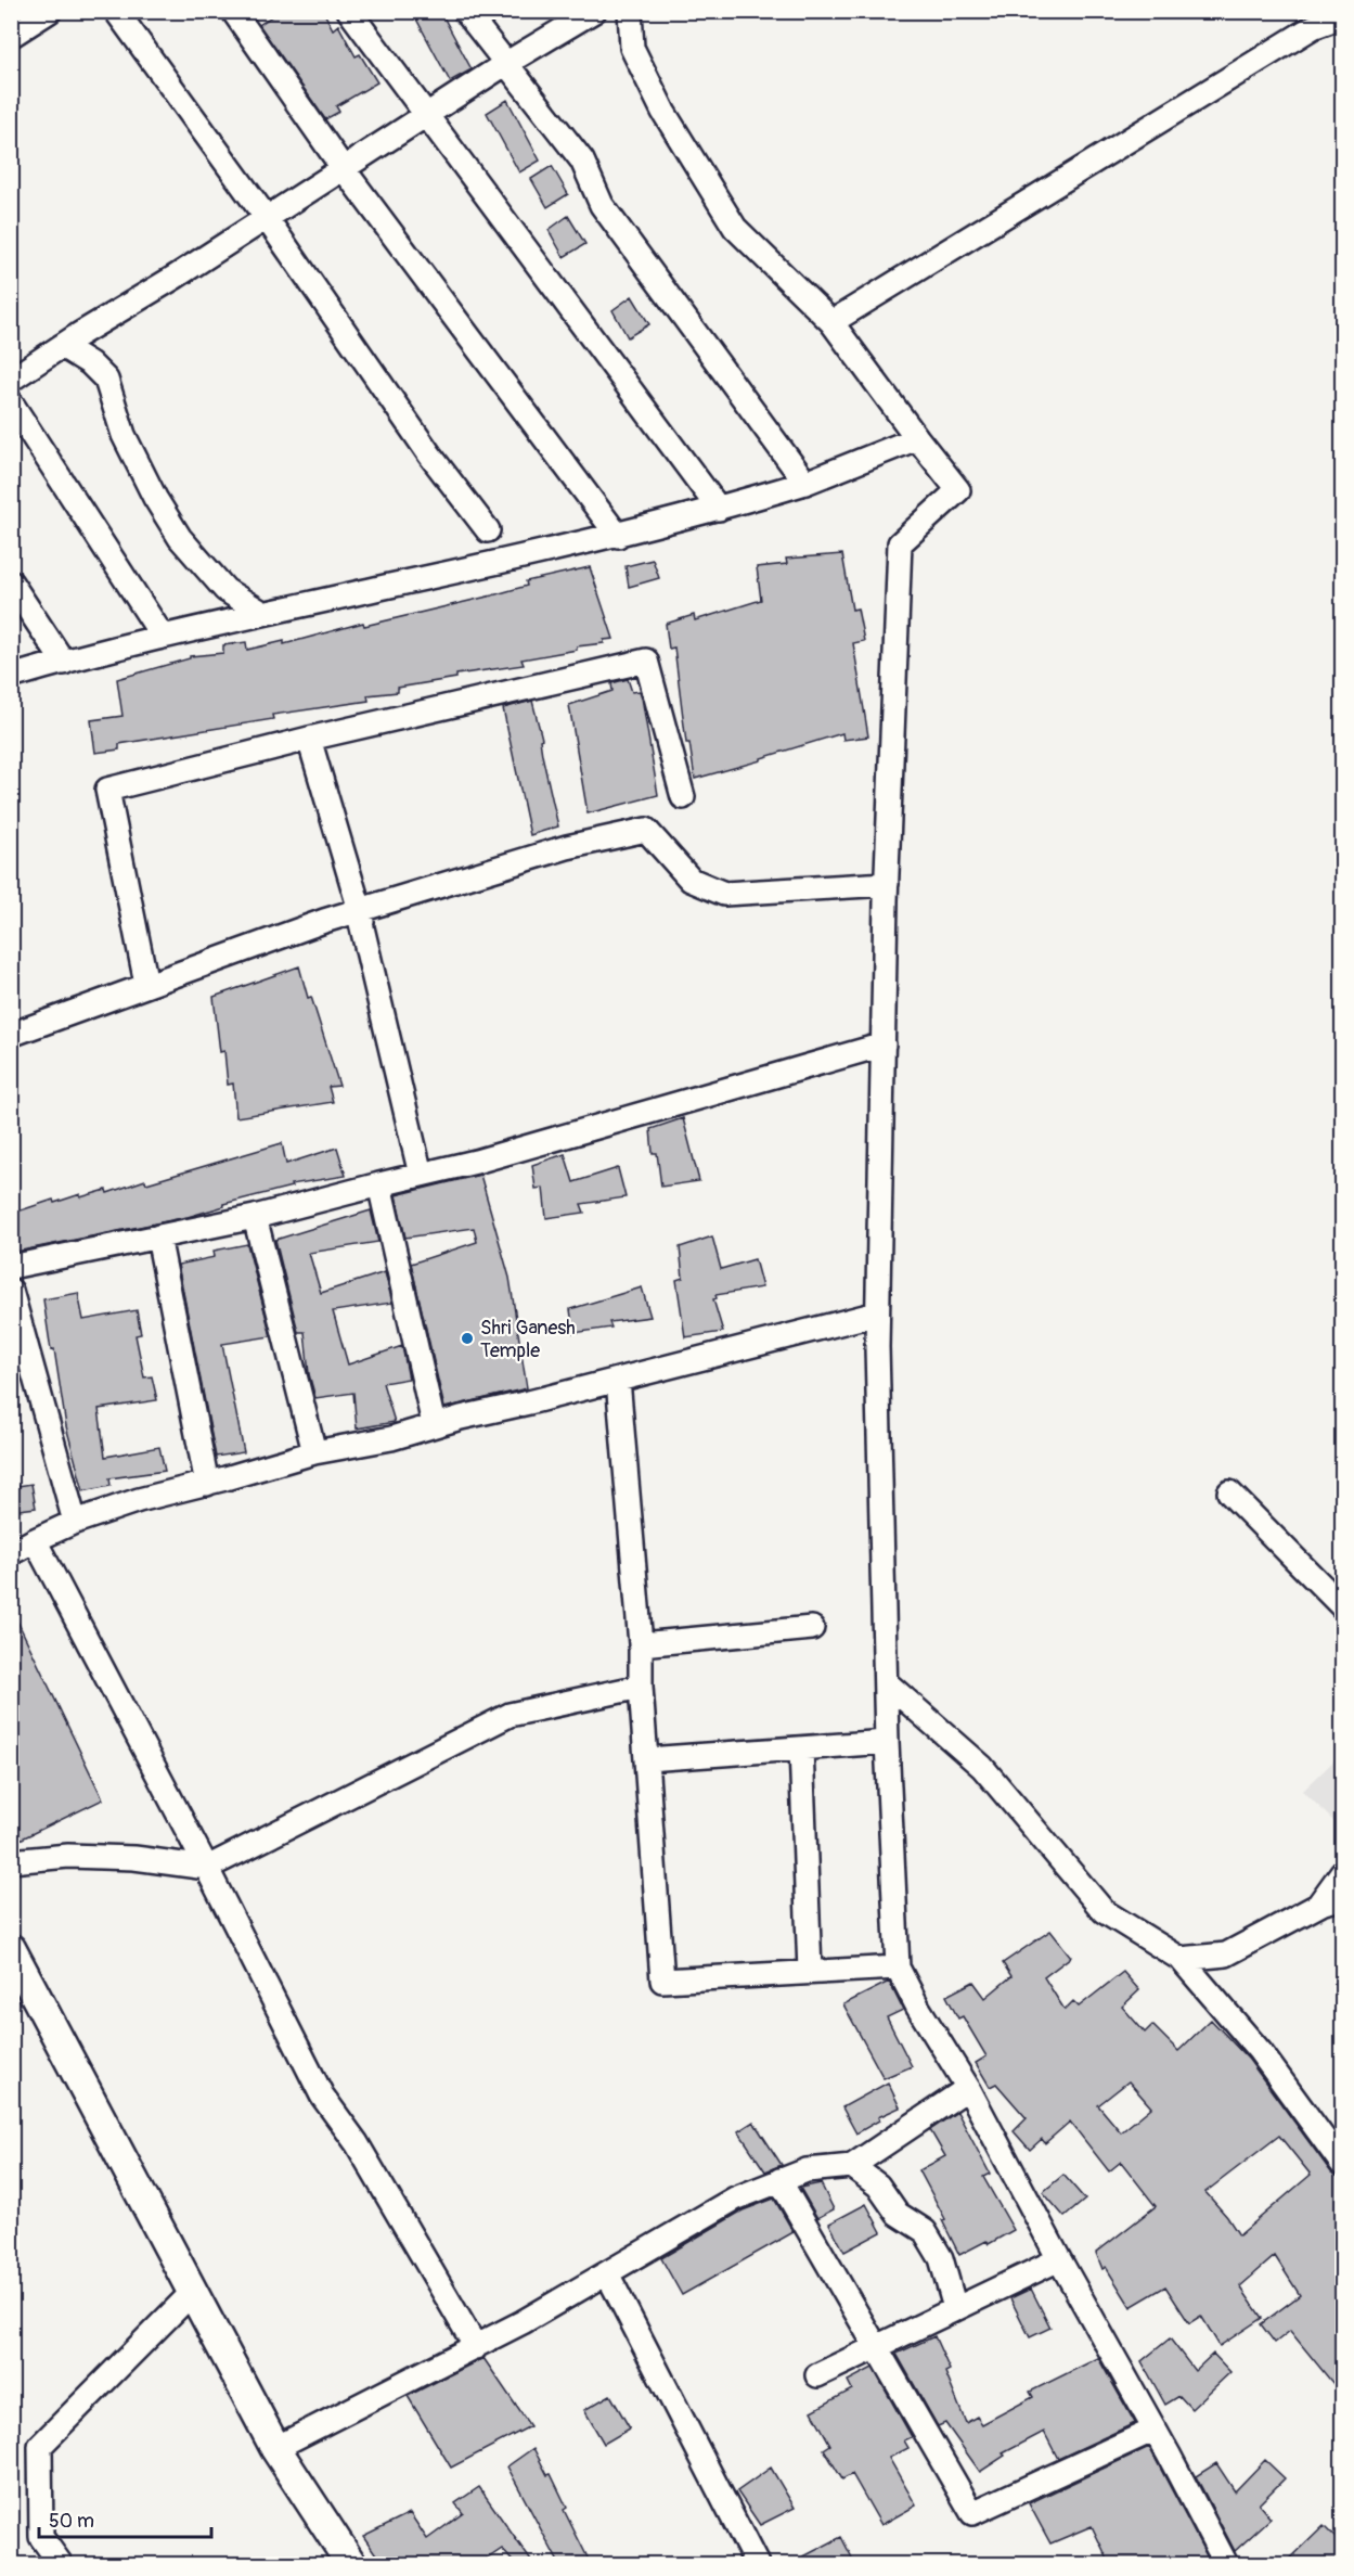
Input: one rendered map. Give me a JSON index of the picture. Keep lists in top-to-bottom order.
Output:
{
  "places": ["Shri Ganesh Temple"],
  "scale_bar": "50 m"
}
